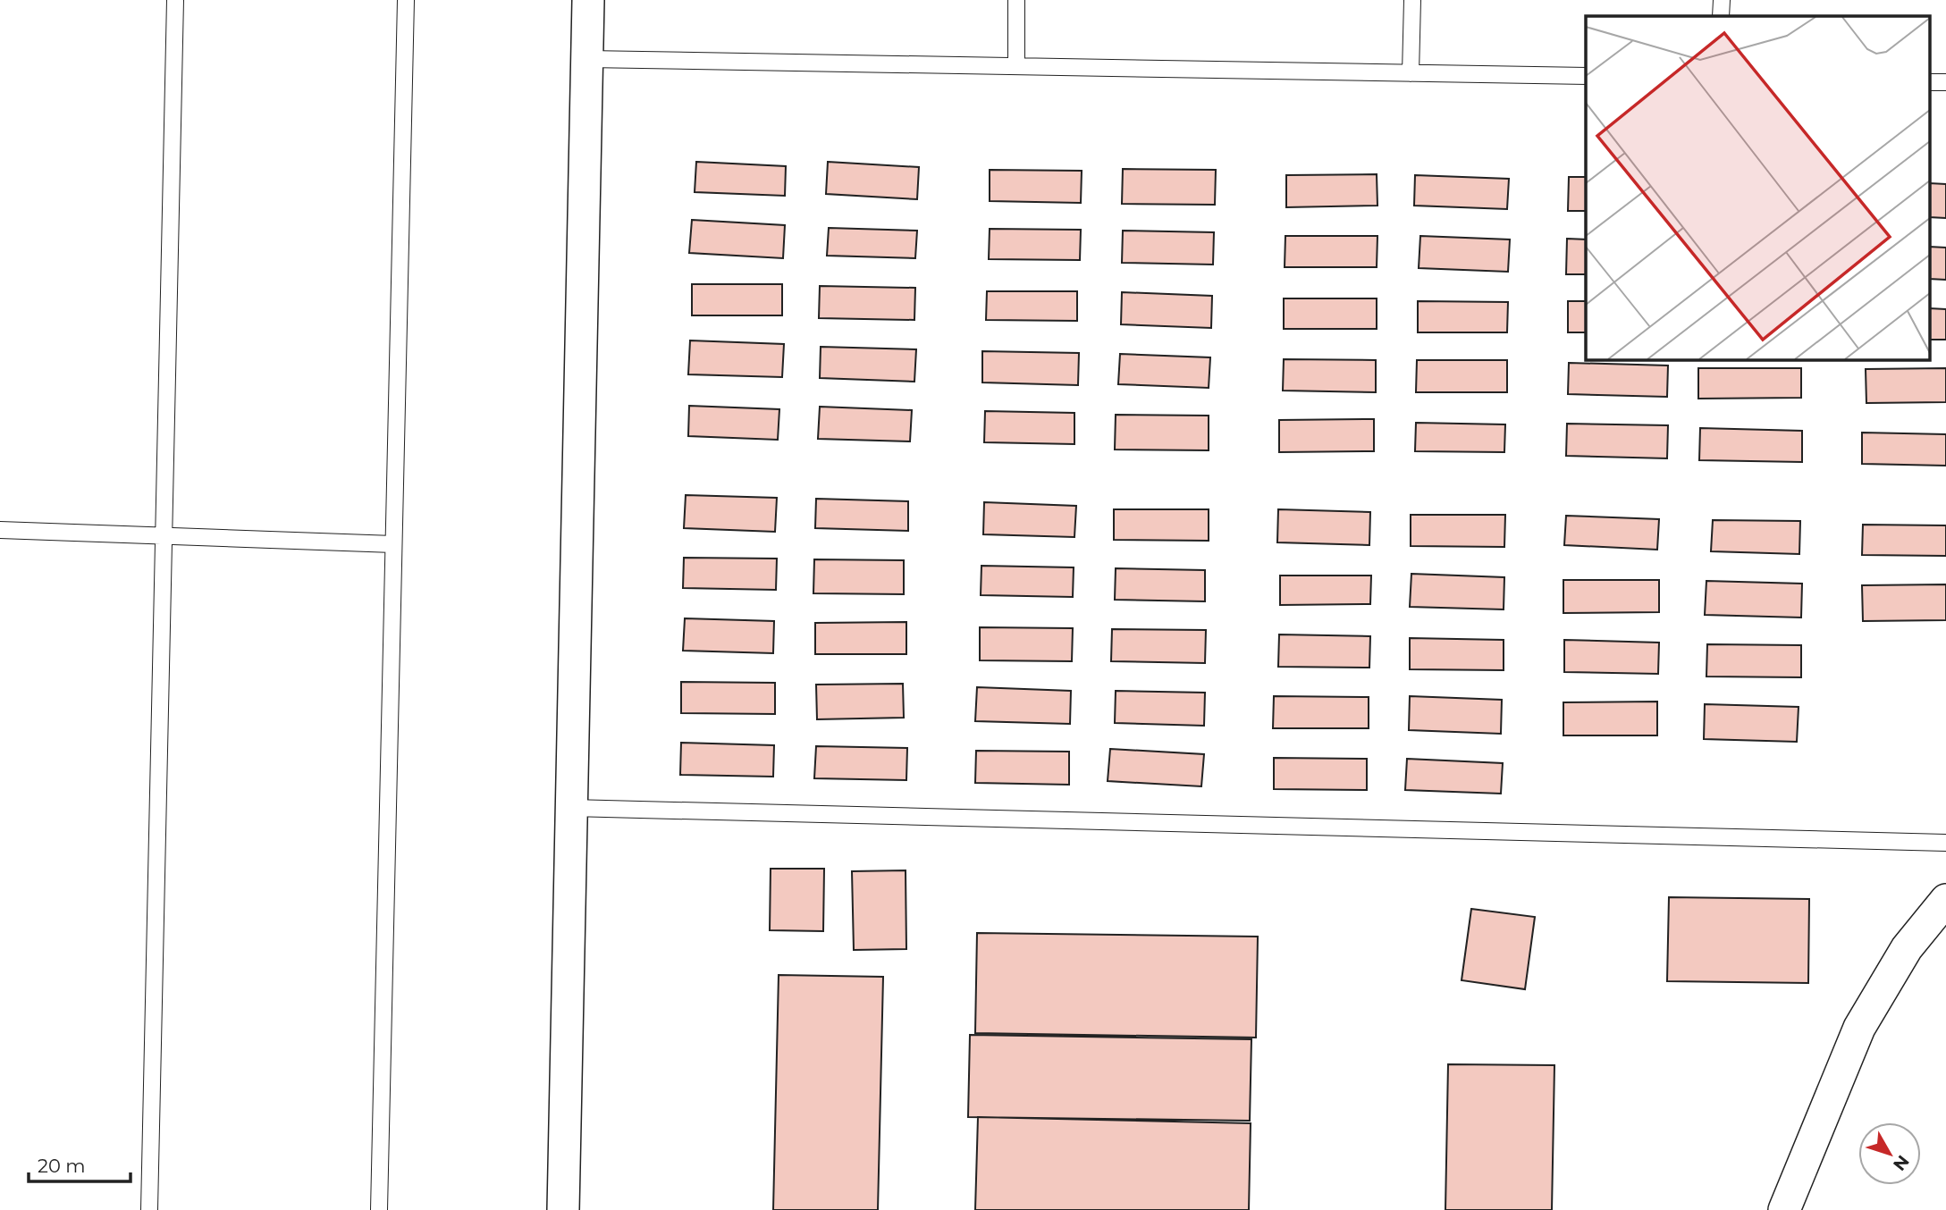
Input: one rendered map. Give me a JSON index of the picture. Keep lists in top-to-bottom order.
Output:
{
  "scale_bar": "20 m",
  "north": "bottom right"
}
